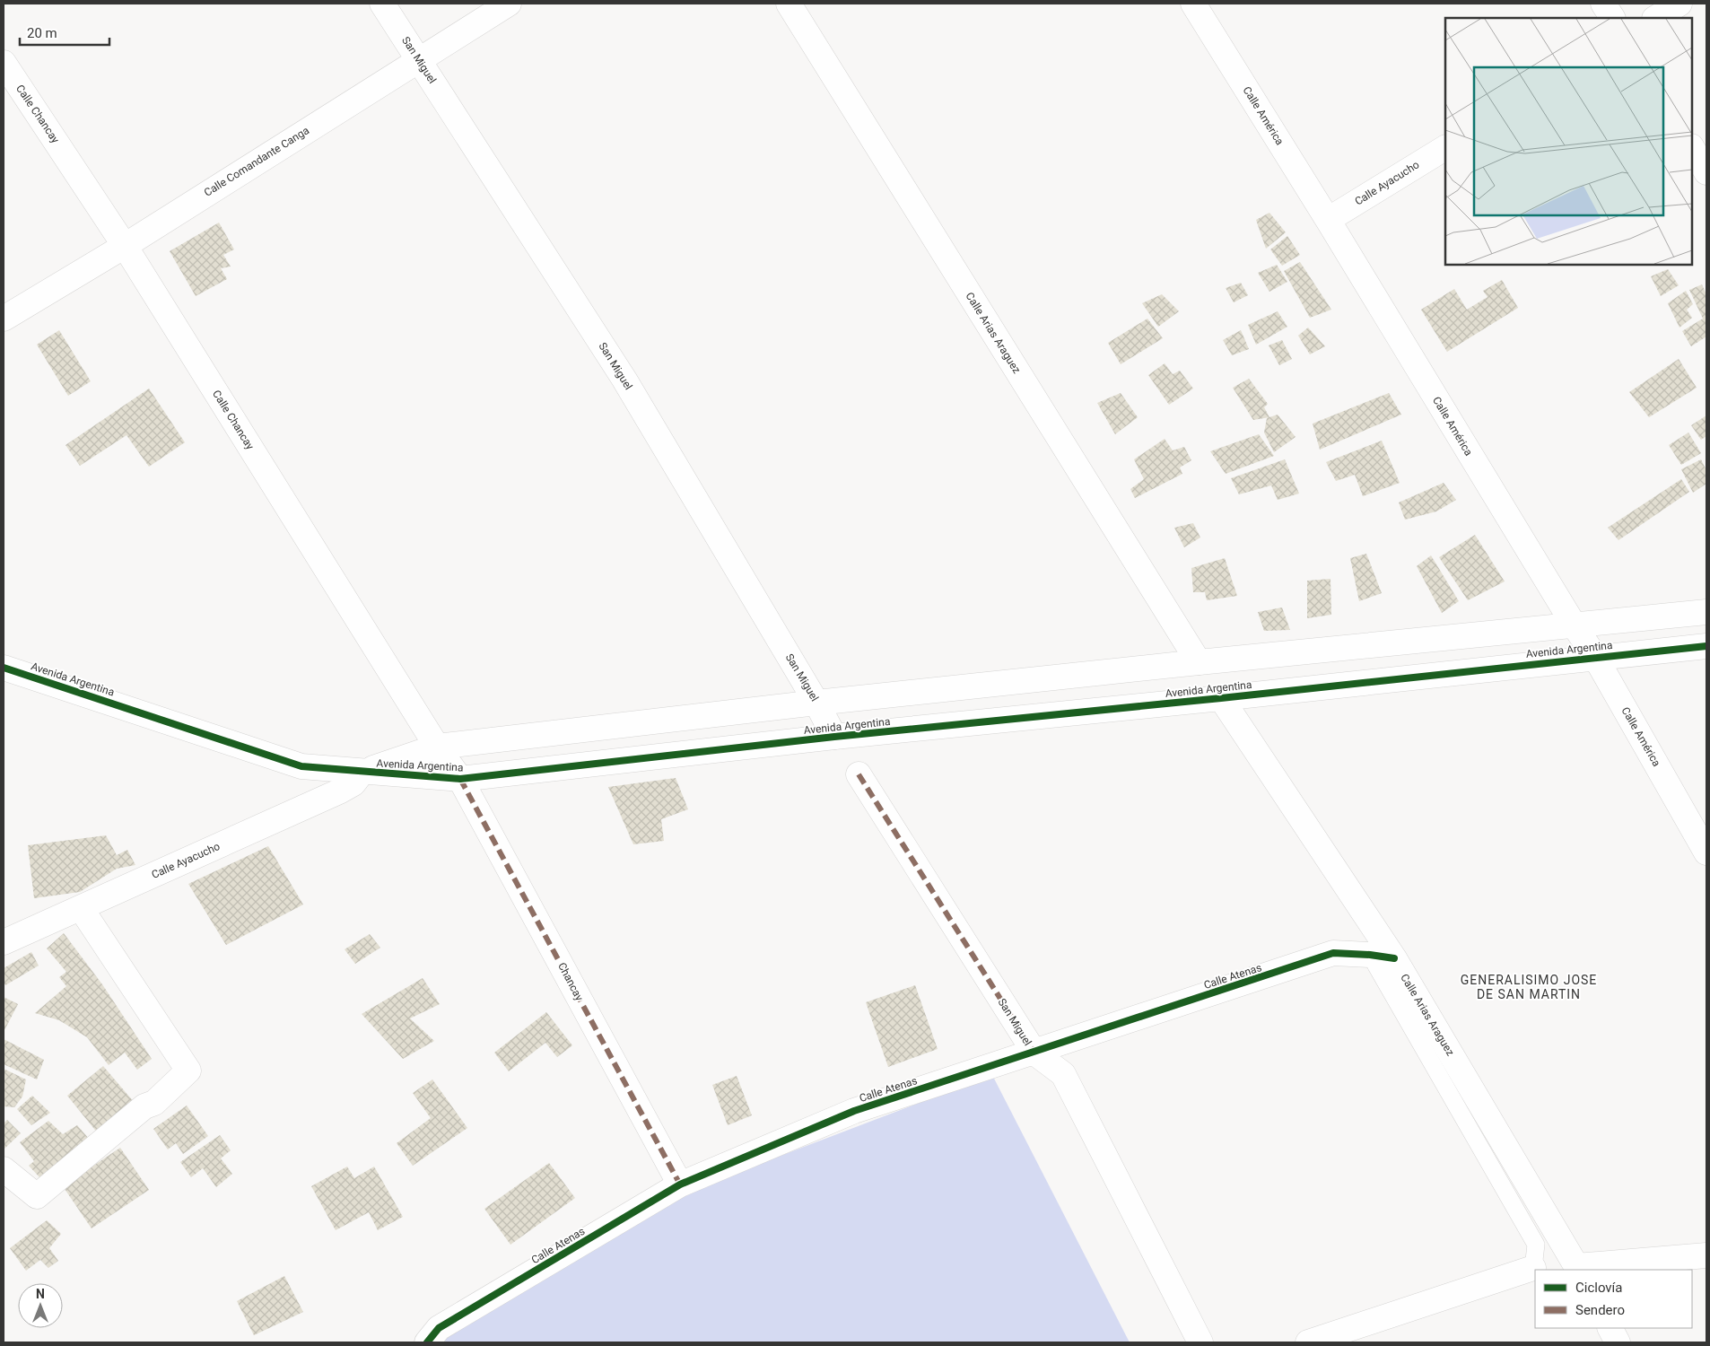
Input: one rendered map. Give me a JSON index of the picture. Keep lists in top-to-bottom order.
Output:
{
  "streets": {
    "street": [
      "San Miguel",
      "Calle Chancay",
      "Calle América",
      "Calle Comandante Canga",
      "Calle Ayacucho",
      "Calle Arias Araguez",
      "Avenida Argentina",
      "Calle Atenas",
      "Chancay"
    ]
  },
  "crossings": [
    ["San Miguel", "Calle Comandante Canga"],
    ["San Miguel", "Avenida Argentina"],
    ["San Miguel", "Calle Atenas"],
    ["Calle Chancay", "Calle Comandante Canga"],
    ["Calle Chancay", "Avenida Argentina"],
    ["Calle Chancay", "Chancay"],
    ["Calle América", "Calle Ayacucho"],
    ["Calle América", "Avenida Argentina"],
    ["Calle Ayacucho", "Avenida Argentina"],
    ["Calle Arias Araguez", "Avenida Argentina"],
    ["Calle Arias Araguez", "Calle Atenas"],
    ["Avenida Argentina", "Chancay"],
    ["Calle Atenas", "Chancay"]
  ],
  "districts": ["GENERALISIMO JOSE DE SAN MARTIN"],
  "legend": ["Ciclovía", "Sendero"],
  "scale_bar": "20 m",
  "north": "top"
}
